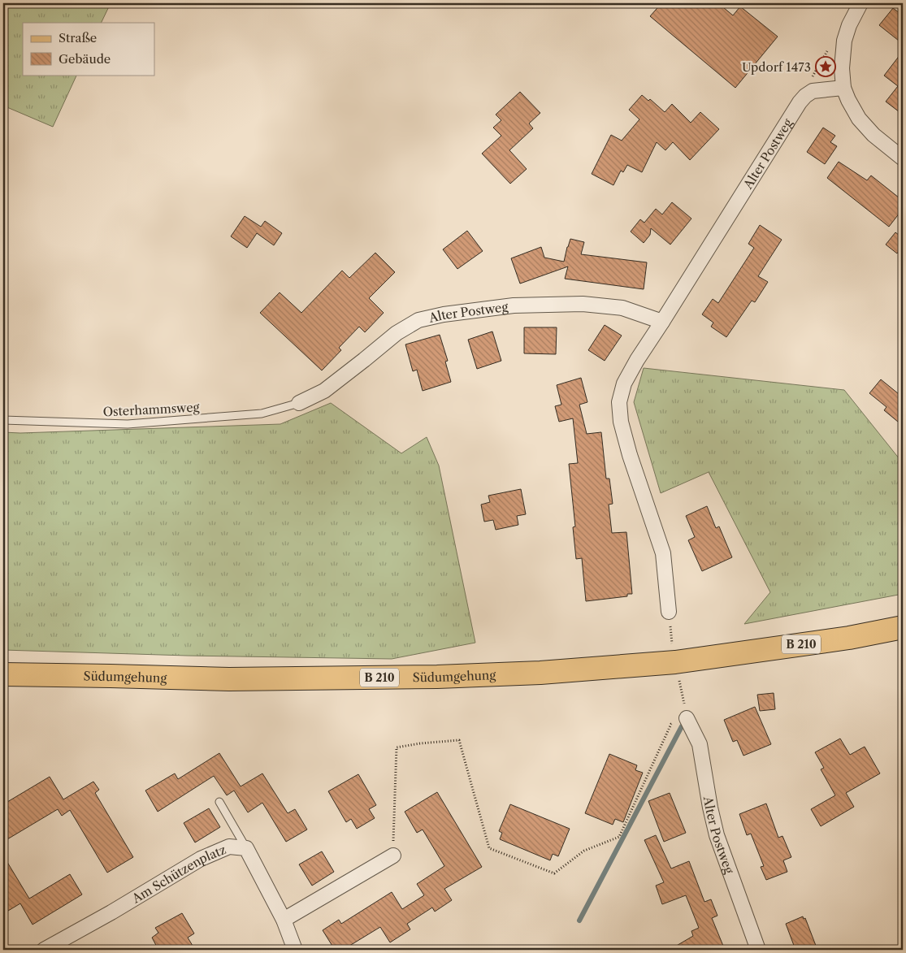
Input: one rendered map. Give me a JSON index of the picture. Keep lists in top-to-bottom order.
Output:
{
  "streets": {
    "main road": ["B 210", "Südumgehung"],
    "street": ["Alter Postweg", "Am Schützenplatz"],
    "lane": ["Osterhammsweg"]
  },
  "crossings": [
    ["Alter Postweg", "Osterhammsweg"]
  ],
  "places": {
    "place": ["Updorf 1473"]
  },
  "legend": ["Straße", "Gebäude"]
}
